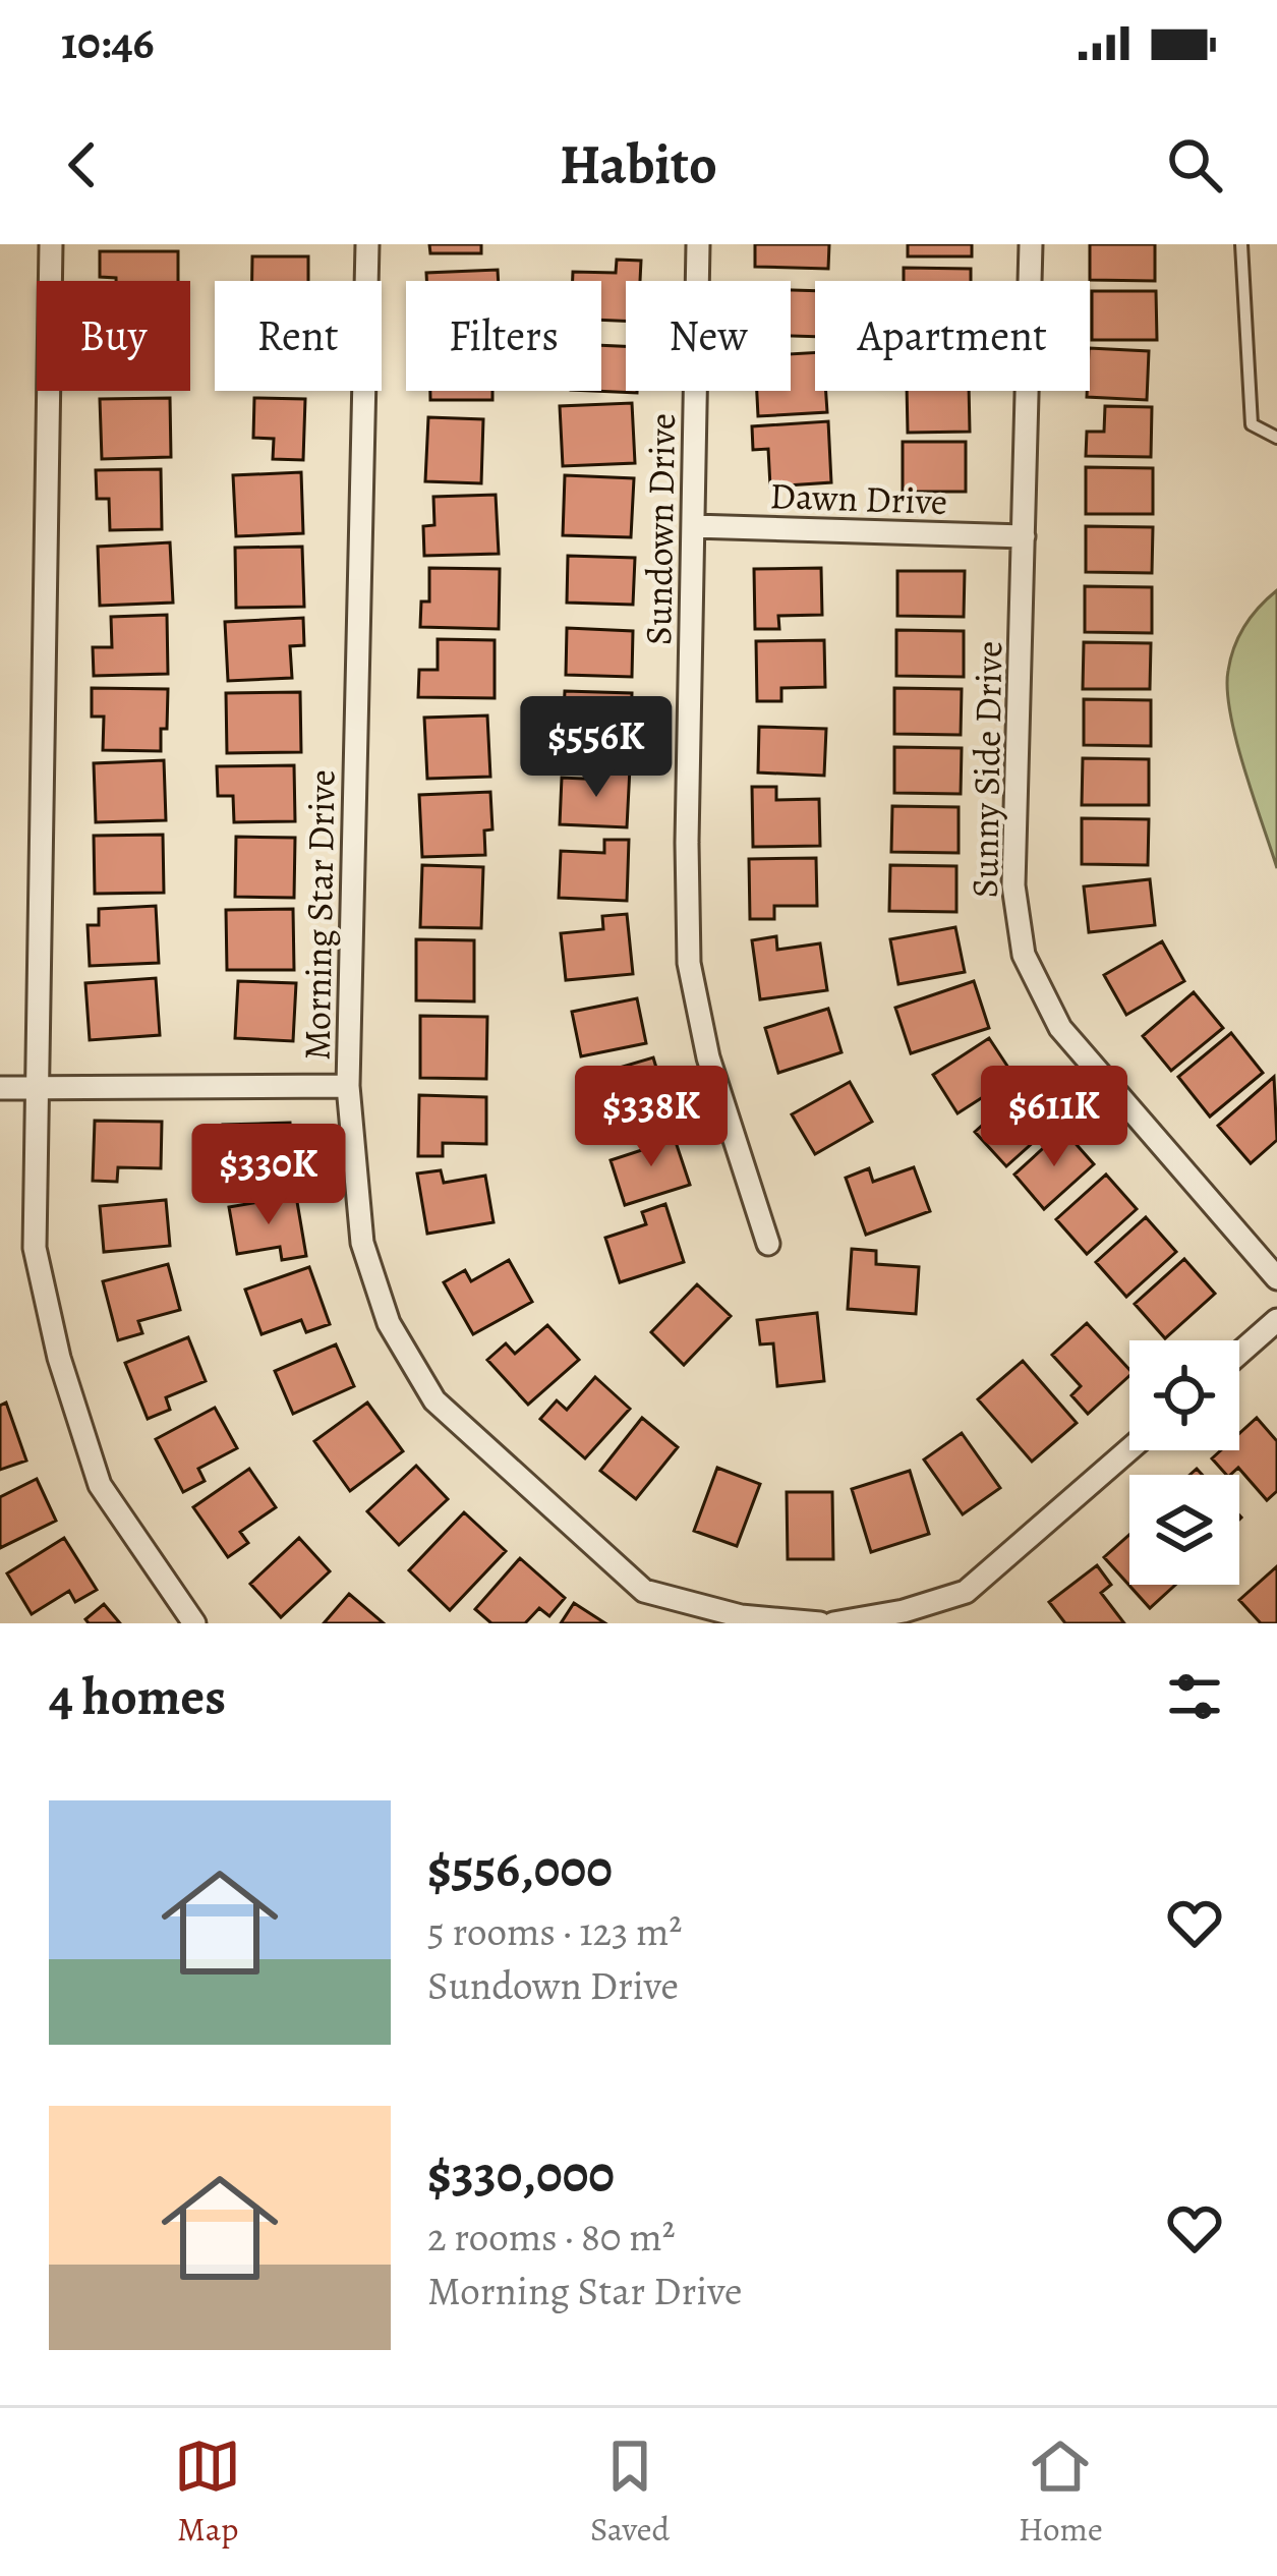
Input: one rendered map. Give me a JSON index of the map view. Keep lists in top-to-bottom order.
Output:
{
  "streets": {
    "street": [
      "Dawn Drive",
      "Sundown Drive",
      "Sunny Side Drive",
      "Morning Star Drive"
    ]
  },
  "crossings": [
    ["Dawn Drive", "Sundown Drive"],
    ["Dawn Drive", "Sunny Side Drive"]
  ],
  "page": {
    "status": "10:46",
    "header": "Habito",
    "chip": [
      "Buy",
      "Rent",
      "Filters",
      "New",
      "Apartment"
    ],
    "price": [
      "$556K",
      "$338K",
      "$611K",
      "$330K"
    ],
    "heading": "4 homes",
    "list": [
      {
        "name": "$556,000",
        "note": "5 rooms · 123 m² · Sundown Drive"
      },
      {
        "name": "$330,000",
        "note": "2 rooms · 80 m² · Morning Star Drive"
      }
    ],
    "tabs": ["Map", "Saved", "Home"]
  }
}
